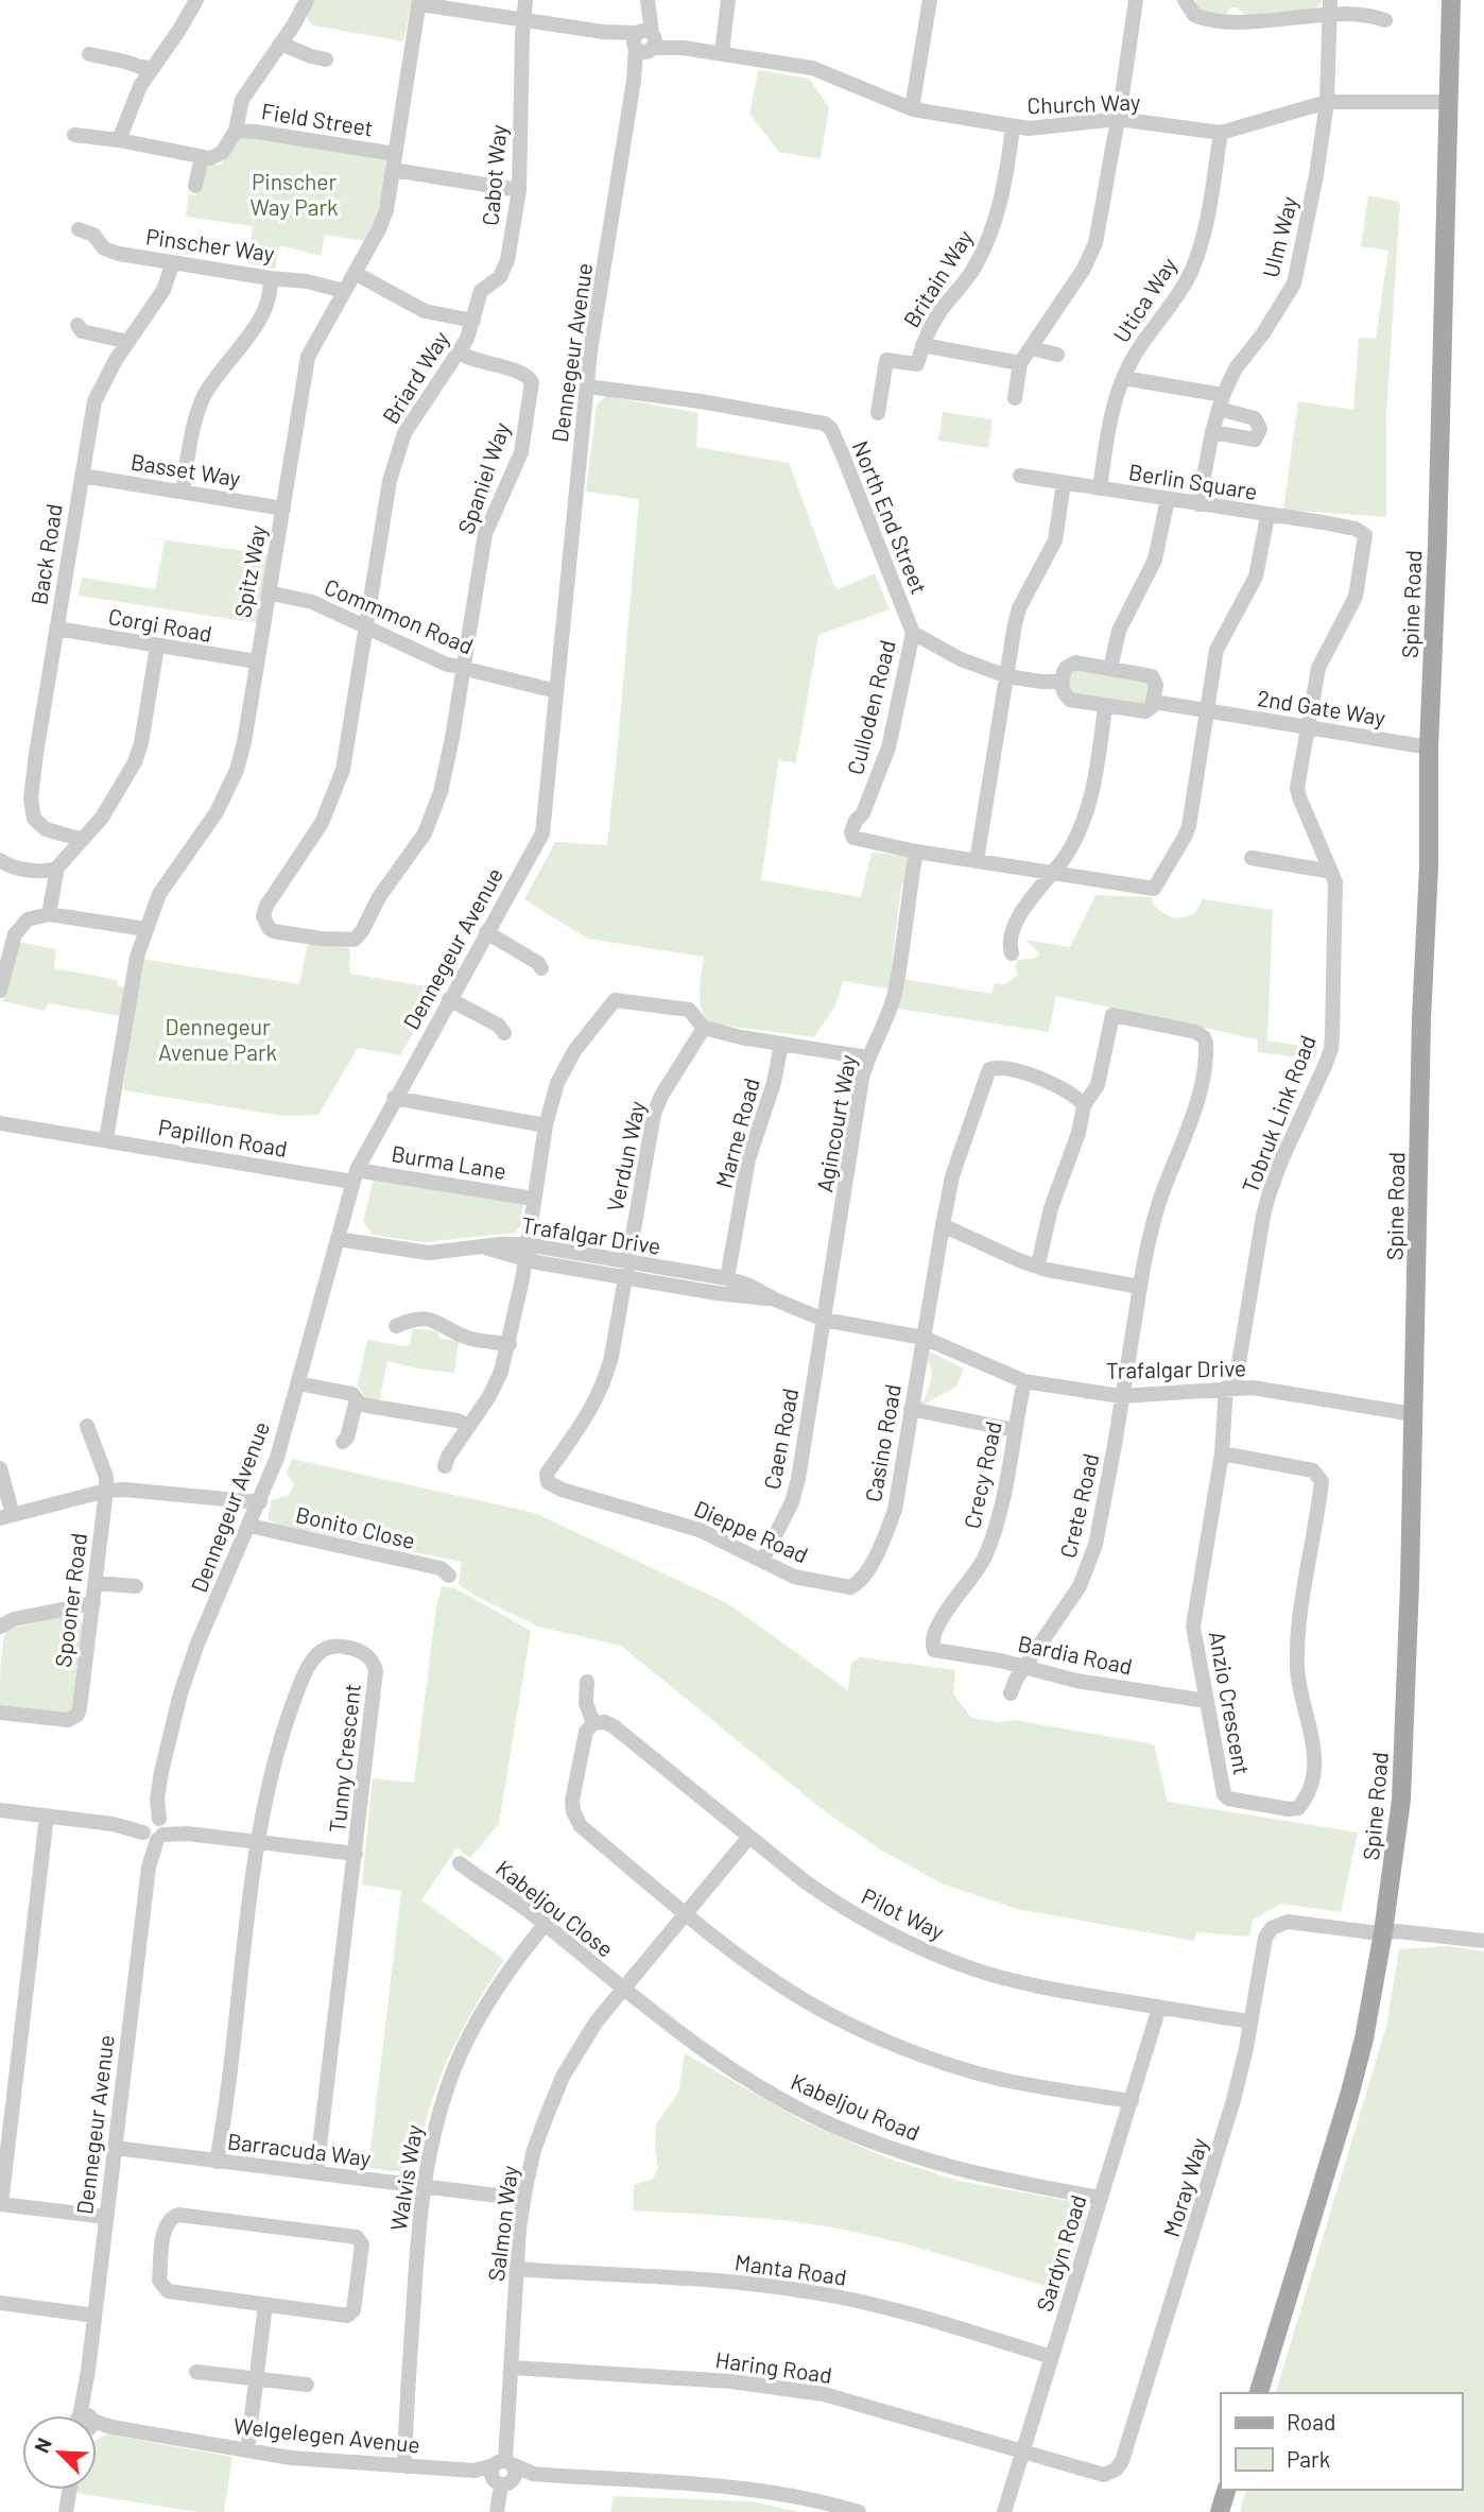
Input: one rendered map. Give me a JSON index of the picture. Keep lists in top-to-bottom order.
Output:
{
  "streets": {
    "main road": ["Spine Road"],
    "street": [
      "Church Way",
      "Field Street",
      "Cabot Way",
      "Ulm Way",
      "Pinscher Way",
      "Britain Way",
      "Utica Way",
      "Dennegeur Avenue",
      "Briard Way",
      "Basset Way",
      "Spaniel Way",
      "Berlin Square",
      "North End Street",
      "Back Road",
      "Spitz Way",
      "Commmon Road",
      "Corgi Road",
      "Culloden Road",
      "2nd Gate Way",
      "Tobruk Link Road",
      "Agincourt Way",
      "Marne Road",
      "Papillon Road",
      "Verdun Way",
      "Burma Lane",
      "Trafalgar Drive",
      "Caen Road",
      "Casino Road",
      "Crecy Road",
      "Crete Road",
      "Bonito Close",
      "Dieppe Road",
      "Spooner Road",
      "Bardia Road",
      "Anzio Crescent",
      "Tunny Crescent",
      "Kabeljou Close",
      "Pilot Way",
      "Kabeljou Road",
      "Barracuda Way",
      "Walvis Way",
      "Moray Way",
      "Salmon Way",
      "Sardyn Road",
      "Manta Road",
      "Haring Road",
      "Welgelegen Avenue"
    ]
  },
  "crossings": [
    ["Church Way", "Ulm Way"],
    ["Church Way", "Britain Way"],
    ["Church Way", "Utica Way"],
    ["Church Way", "Dennegeur Avenue"],
    ["Church Way", "Spitz Way"],
    ["Church Way", "Spine Road"],
    ["Field Street", "Cabot Way"],
    ["Field Street", "Spitz Way"],
    ["Cabot Way", "Briard Way"],
    ["Cabot Way", "Spitz Way"],
    ["Ulm Way", "Berlin Square"],
    ["Pinscher Way", "Back Road"],
    ["Pinscher Way", "Spitz Way"],
    ["Utica Way", "Berlin Square"],
    ["Dennegeur Avenue", "North End Street"],
    ["Dennegeur Avenue", "Spitz Way"],
    ["Dennegeur Avenue", "Commmon Road"],
    ["Dennegeur Avenue", "Papillon Road"],
    ["Dennegeur Avenue", "Burma Lane"],
    ["Dennegeur Avenue", "Trafalgar Drive"],
    ["Dennegeur Avenue", "Bonito Close"],
    ["Dennegeur Avenue", "Barracuda Way"],
    ["Briard Way", "Spaniel Way"],
    ["Briard Way", "Spitz Way"],
    ["Briard Way", "Commmon Road"],
    ["Basset Way", "Back Road"],
    ["Basset Way", "Spitz Way"],
    ["Spaniel Way", "Commmon Road"],
    ["Berlin Square", "Culloden Road"],
    ["Berlin Square", "2nd Gate Way"],
    ["Berlin Square", "Tobruk Link Road"],
    ["Berlin Square", "Agincourt Way"],
    ["North End Street", "Culloden Road"],
    ["Back Road", "Corgi Road"],
    ["Spitz Way", "Commmon Road"],
    ["Spitz Way", "Corgi Road"],
    ["Spitz Way", "Papillon Road"],
    ["Spine Road", "2nd Gate Way"],
    ["Spine Road", "Trafalgar Drive"],
    ["Spine Road", "Moray Way"],
    ["2nd Gate Way", "Tobruk Link Road"],
    ["Tobruk Link Road", "Trafalgar Drive"],
    ["Tobruk Link Road", "Anzio Crescent"],
    ["Agincourt Way", "Trafalgar Drive"],
    ["Agincourt Way", "Caen Road"],
    ["Marne Road", "Trafalgar Drive"],
    ["Papillon Road", "Burma Lane"],
    ["Verdun Way", "Trafalgar Drive"],
    ["Verdun Way", "Dieppe Road"],
    ["Trafalgar Drive", "Caen Road"],
    ["Trafalgar Drive", "Casino Road"],
    ["Trafalgar Drive", "Crecy Road"],
    ["Trafalgar Drive", "Crete Road"],
    ["Trafalgar Drive", "Anzio Crescent"],
    ["Caen Road", "Dieppe Road"],
    ["Casino Road", "Crete Road"],
    ["Casino Road", "Dieppe Road"],
    ["Crecy Road", "Bardia Road"],
    ["Crete Road", "Bardia Road"],
    ["Bardia Road", "Anzio Crescent"],
    ["Tunny Crescent", "Barracuda Way"],
    ["Kabeljou Close", "Kabeljou Road"],
    ["Kabeljou Close", "Walvis Way"],
    ["Kabeljou Close", "Salmon Way"],
    ["Pilot Way", "Moray Way"],
    ["Pilot Way", "Salmon Way"],
    ["Pilot Way", "Sardyn Road"],
    ["Kabeljou Road", "Salmon Way"],
    ["Kabeljou Road", "Sardyn Road"],
    ["Barracuda Way", "Walvis Way"],
    ["Barracuda Way", "Salmon Way"],
    ["Walvis Way", "Welgelegen Avenue"],
    ["Moray Way", "Sardyn Road"],
    ["Moray Way", "Haring Road"],
    ["Salmon Way", "Manta Road"],
    ["Salmon Way", "Haring Road"],
    ["Salmon Way", "Welgelegen Avenue"],
    ["Sardyn Road", "Manta Road"],
    ["Sardyn Road", "Haring Road"]
  ],
  "parks": ["Pinscher Way Park", "Dennegeur Avenue Park"],
  "legend": ["Road", "Park"],
  "north": "top left"
}
